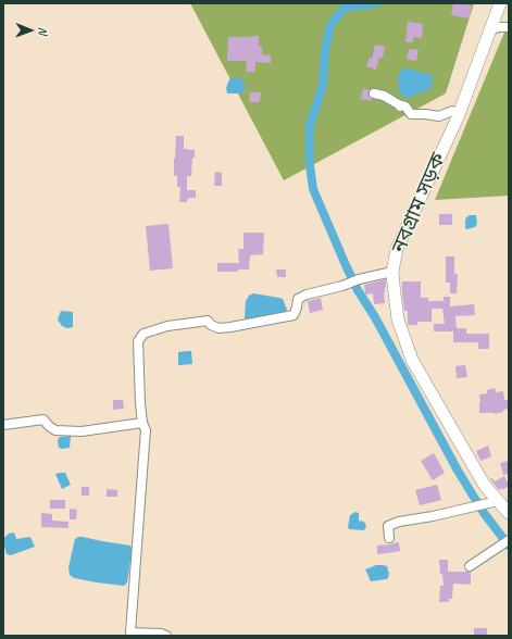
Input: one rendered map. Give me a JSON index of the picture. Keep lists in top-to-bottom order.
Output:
{
  "streets": {
    "main road": ["নবগ্রাম সড়ক"]
  },
  "north": "right"
}
